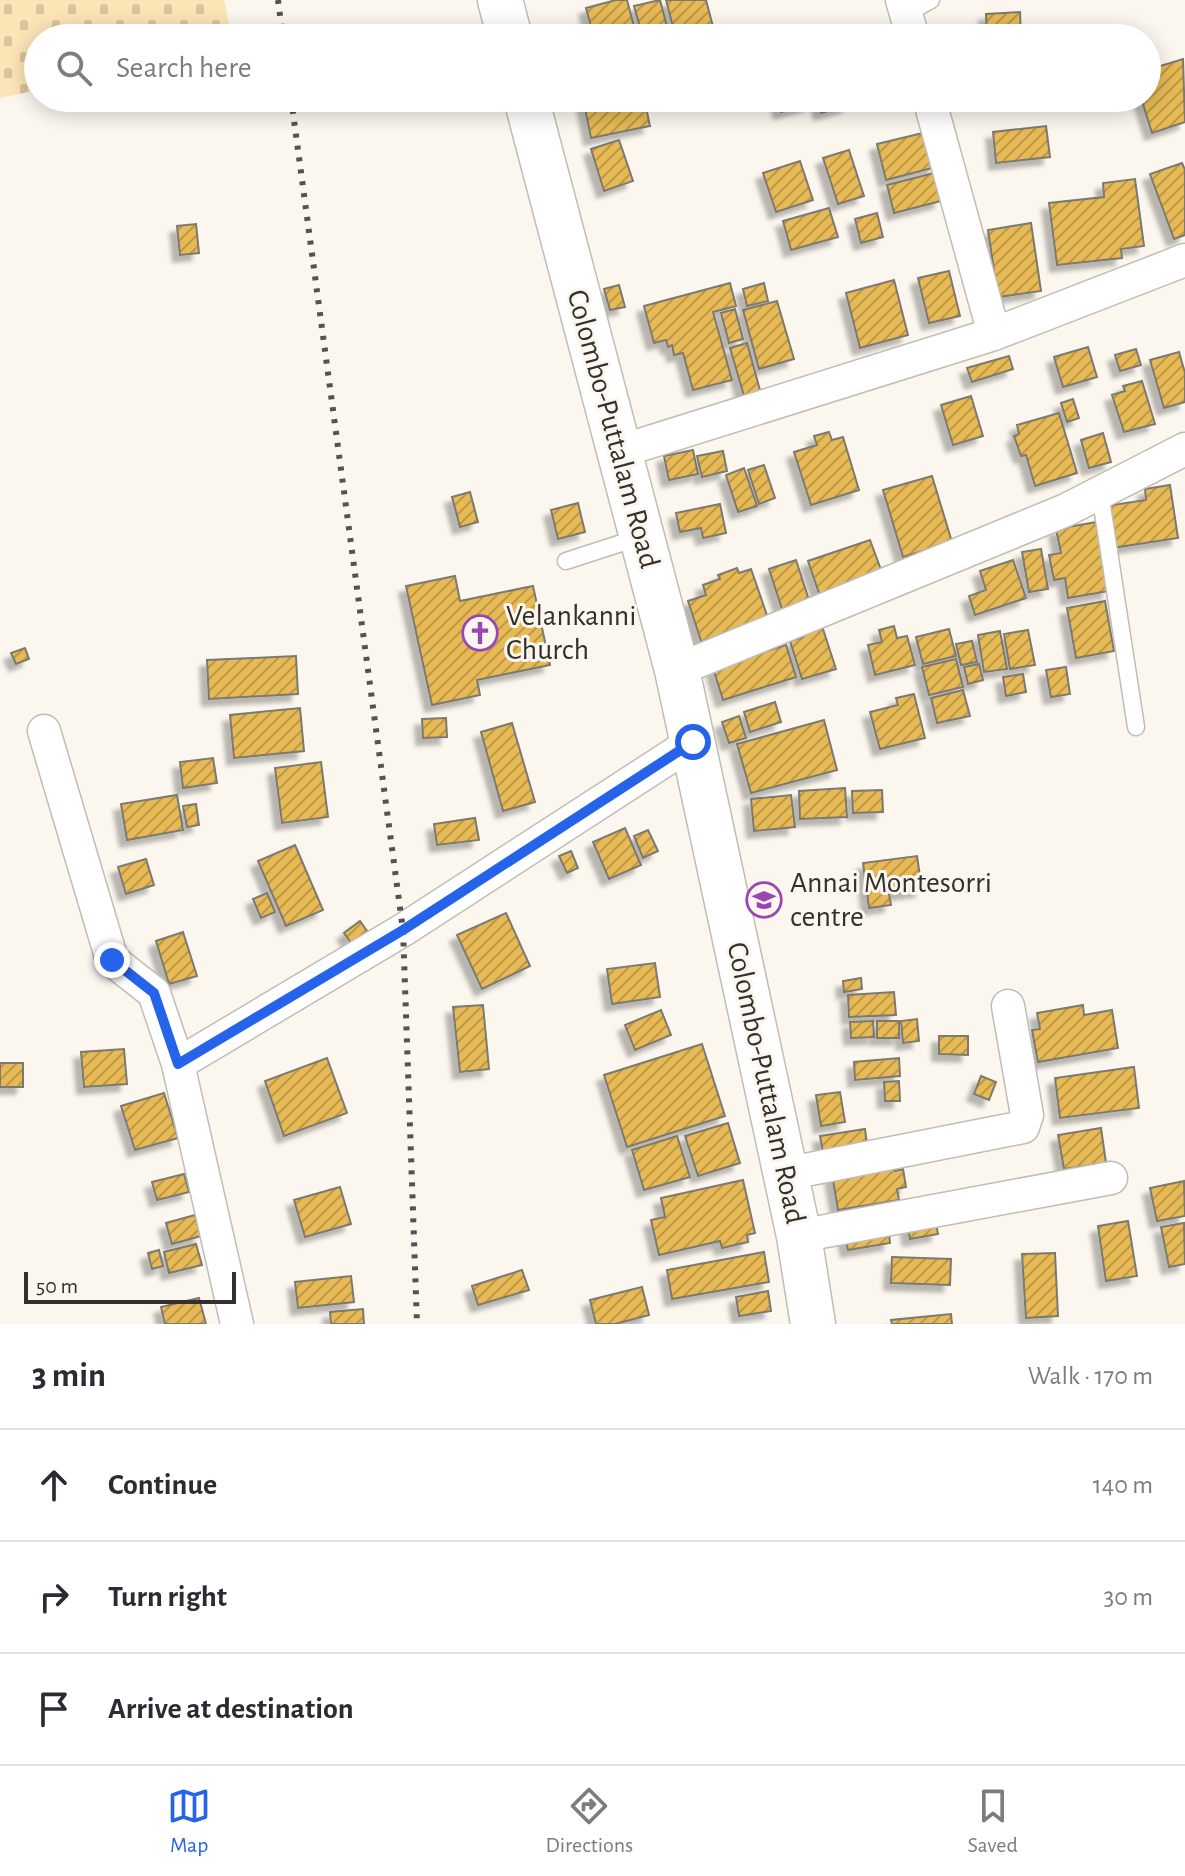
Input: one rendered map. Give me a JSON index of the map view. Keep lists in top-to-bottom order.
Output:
{
  "streets": {
    "highway": ["Colombo-Puttalam Road"]
  },
  "places": {
    "church": ["Velankanni Church"],
    "school or university": ["Annai Montesorri centre"]
  },
  "scale_bar": "50 m",
  "page": {
    "search": "Search here",
    "scale": "50 m",
    "heading": ["3 min", "Walk · 170 m"],
    "list": [
      ["Continue", "140 m"],
      ["Turn right", "30 m"],
      "Arrive at destination"
    ],
    "nav": ["Map", "Directions", "Saved"]
  }
}
